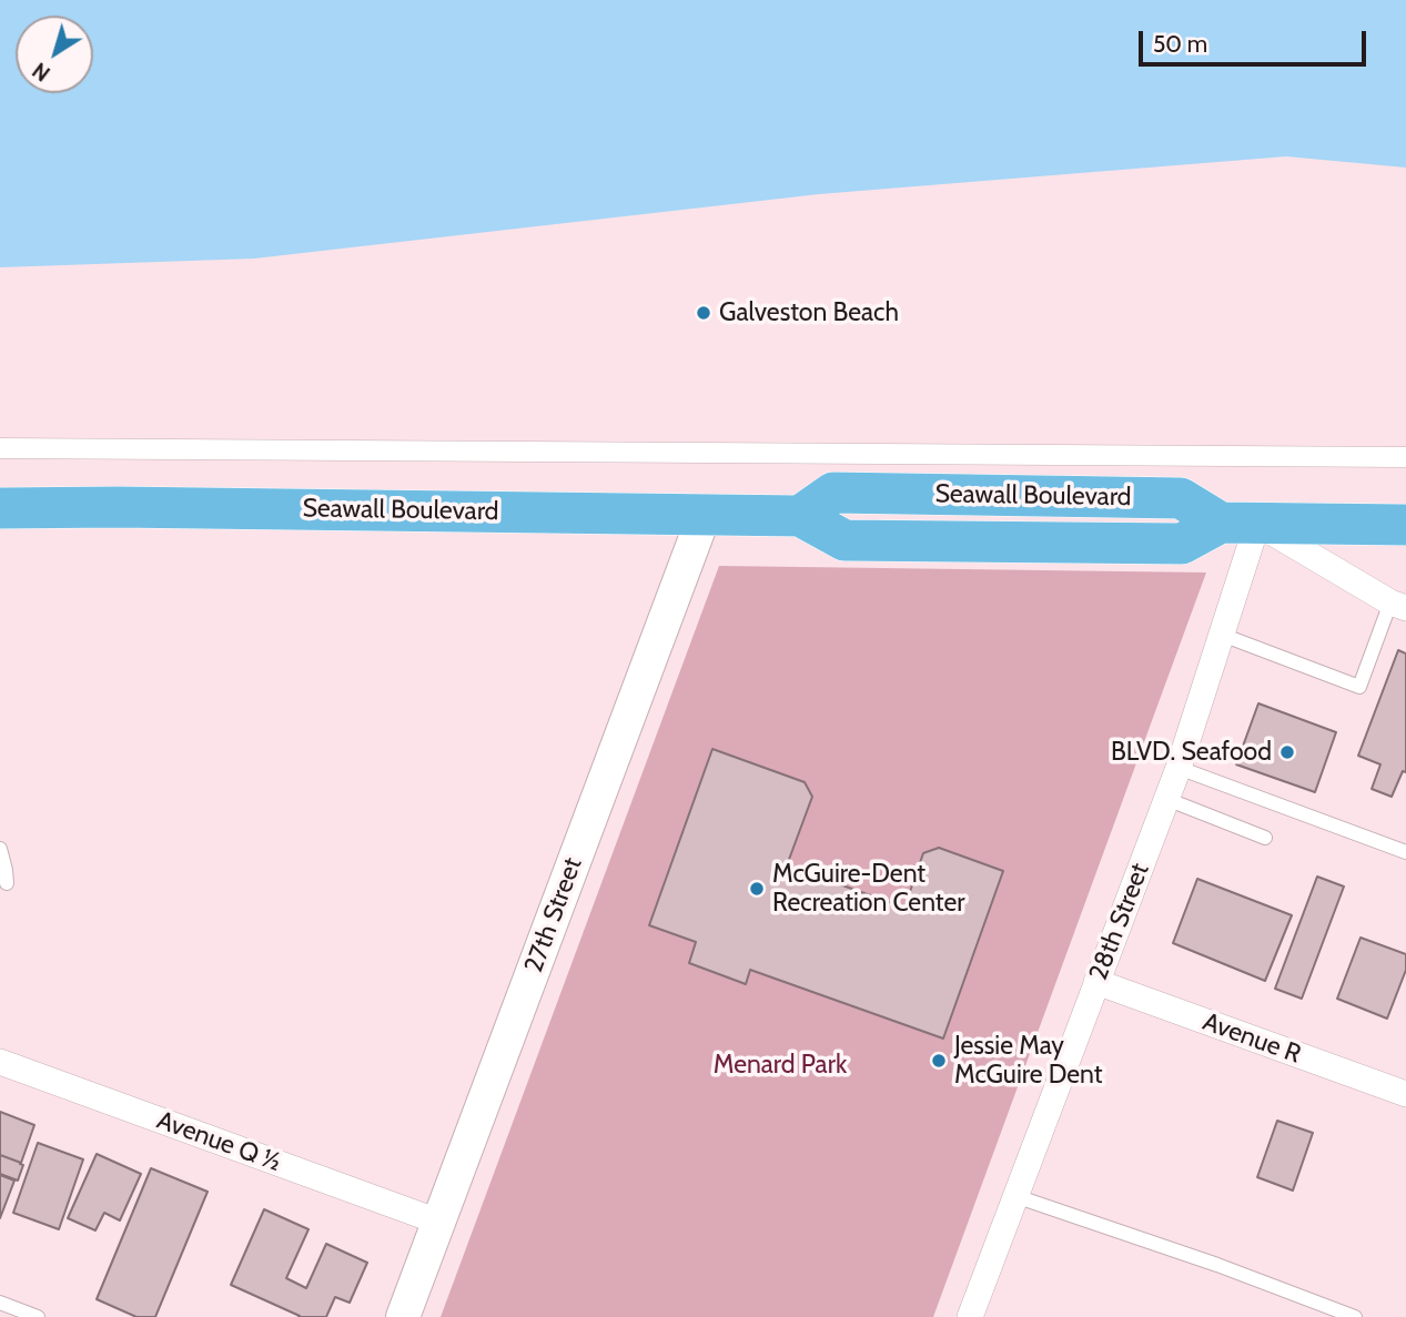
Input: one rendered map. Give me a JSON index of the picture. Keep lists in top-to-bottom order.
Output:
{
  "streets": {
    "main road": ["Seawall Boulevard"],
    "street": [
      "27th Street",
      "28th Street",
      "Avenue R",
      "Avenue Q ½"
    ]
  },
  "crossings": [
    ["Seawall Boulevard", "27th Street"],
    ["Seawall Boulevard", "28th Street"],
    ["27th Street", "Avenue Q ½"],
    ["28th Street", "Avenue R"]
  ],
  "parks": ["Menard Park"],
  "places": [
    "Galveston Beach",
    "BLVD. Seafood",
    "McGuire-Dent Recreation Center",
    "Jessie May McGuire Dent"
  ],
  "scale_bar": "50 m",
  "north": "bottom left"
}
